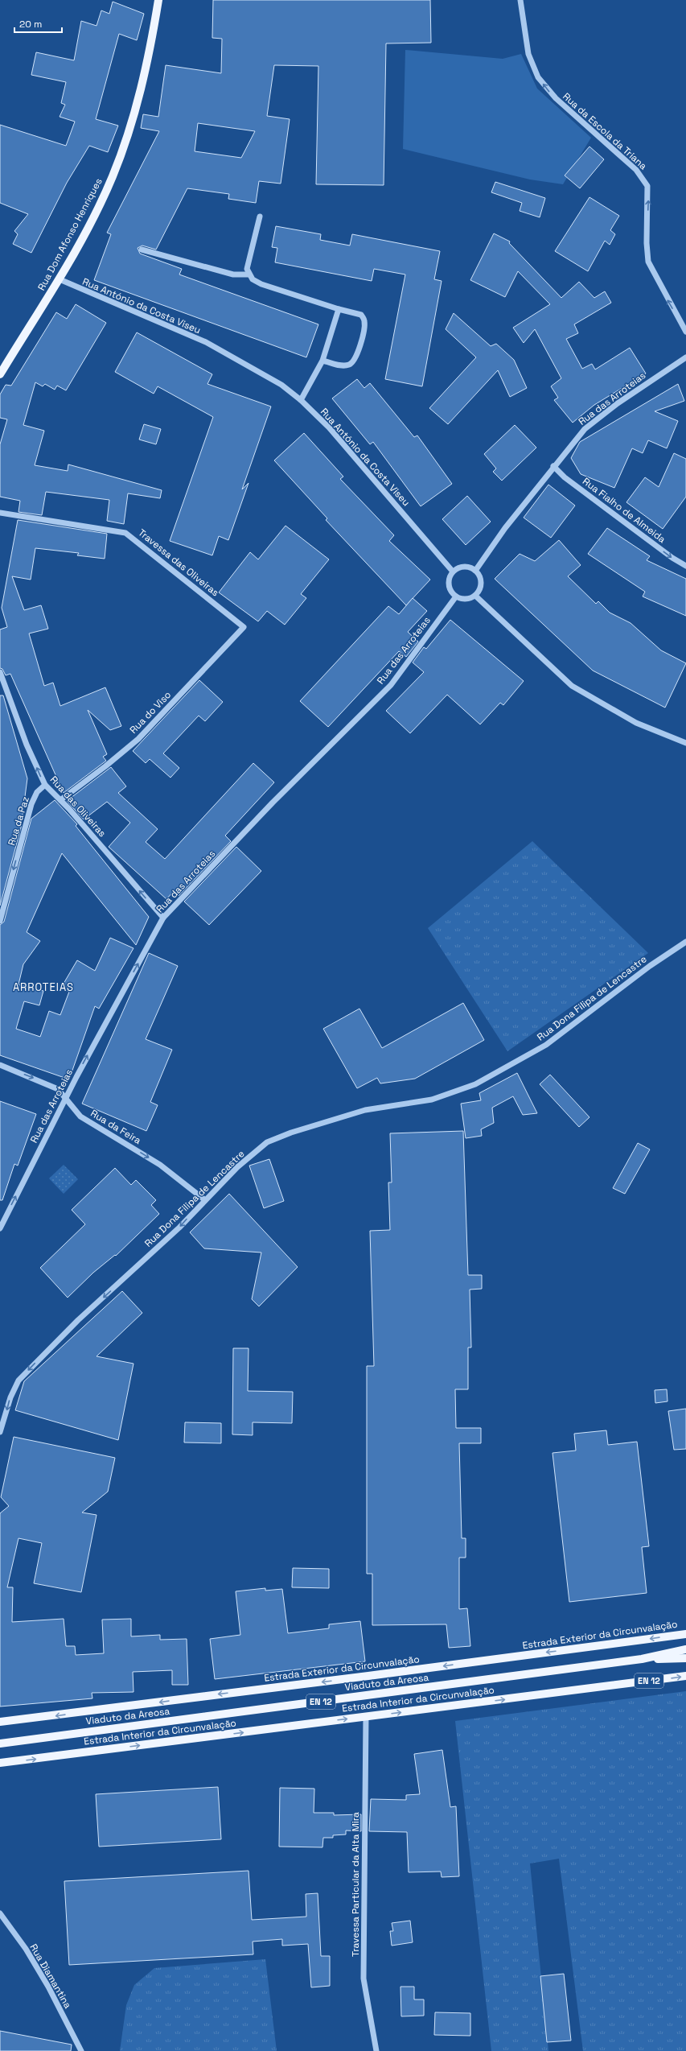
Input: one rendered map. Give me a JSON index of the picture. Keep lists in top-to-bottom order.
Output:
{
  "streets": {
    "main road": [
      "Rua Dom Afonso Henriques",
      "Estrada Exterior da Circunvalação",
      "EN 12",
      "Viaduto da Areosa",
      "Estrada Interior da Circunvalação"
    ],
    "street": [
      "Rua da Escola da Triana",
      "Rua António da Costa Viseu",
      "Rua das Arroteias",
      "Rua Fialho de Almeida",
      "Travessa das Oliveiras",
      "Rua do Viso",
      "Rua das Oliveiras",
      "Rua da Paz",
      "Rua Dona Filipa de Lencastre",
      "Rua da Feira",
      "Travessa Particular da Alta Mira",
      "Rua Diamantina"
    ]
  },
  "crossings": [
    ["Rua Dom Afonso Henriques", "Rua António da Costa Viseu"],
    ["Rua António da Costa Viseu", "Rua das Arroteias"],
    ["Rua das Arroteias", "Rua Fialho de Almeida"],
    ["Rua das Arroteias", "Rua das Oliveiras"],
    ["Rua das Arroteias", "Rua da Feira"],
    ["Travessa das Oliveiras", "Rua do Viso"],
    ["Rua do Viso", "Rua das Oliveiras"],
    ["Rua das Oliveiras", "Rua da Paz"],
    ["Rua Dona Filipa de Lencastre", "Rua da Feira"],
    ["EN 12", "Viaduto da Areosa"],
    ["Estrada Interior da Circunvalação", "Travessa Particular da Alta Mira"]
  ],
  "one_way": [
    "Rua da Escola da Triana",
    "Rua Fialho de Almeida",
    "Rua das Oliveiras",
    "Rua da Paz",
    "Rua Dona Filipa de Lencastre",
    "Rua da Feira",
    "Estrada Exterior da Circunvalação",
    "Estrada Interior da Circunvalação"
  ],
  "districts": ["ARROTEIAS"],
  "scale_bar": "20 m"
}
